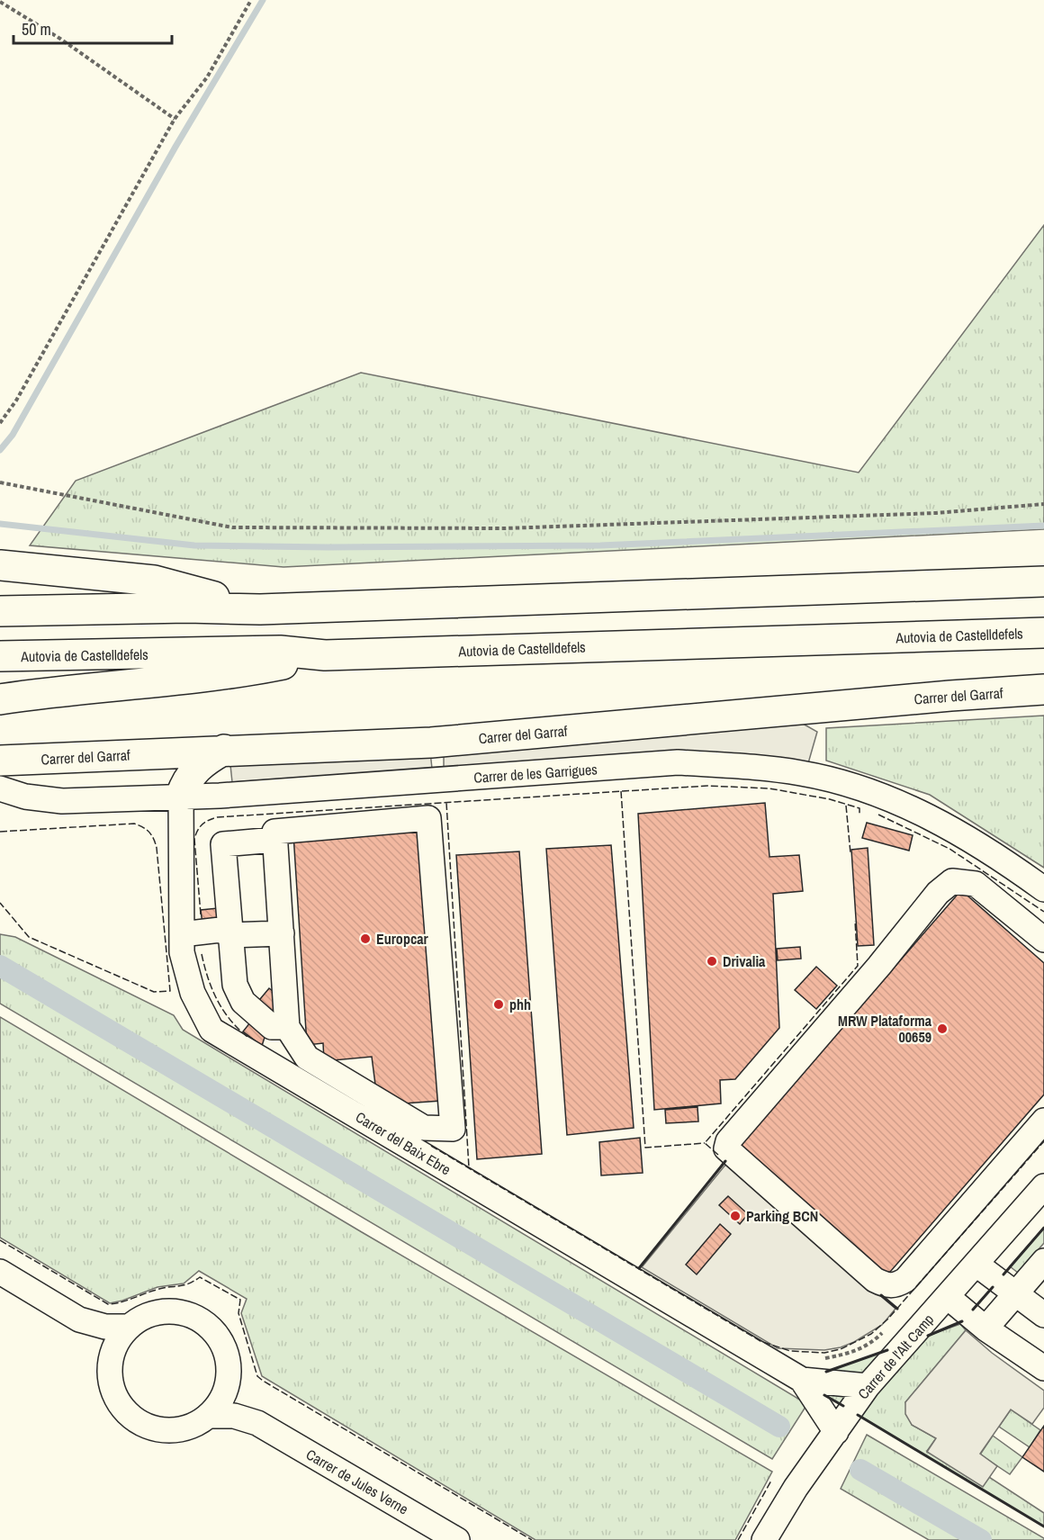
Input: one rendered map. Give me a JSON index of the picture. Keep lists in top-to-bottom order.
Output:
{
  "streets": {
    "main road": ["Autovia de Castelldefels", "Carrer del Garraf"],
    "street": [
      "Carrer de les Garrigues",
      "Carrer del Baix Ebre",
      "Carrer de l'Alt Camp",
      "Carrer de Jules Verne"
    ]
  },
  "crossings": [
    ["Carrer de les Garrigues", "Carrer del Baix Ebre"],
    ["Carrer del Baix Ebre", "Carrer de l'Alt Camp"]
  ],
  "places": [
    "Europcar",
    "Drivalia",
    "phh",
    "MRW Plataforma 00659",
    "Parking BCN"
  ],
  "scale_bar": "50 m"
}
